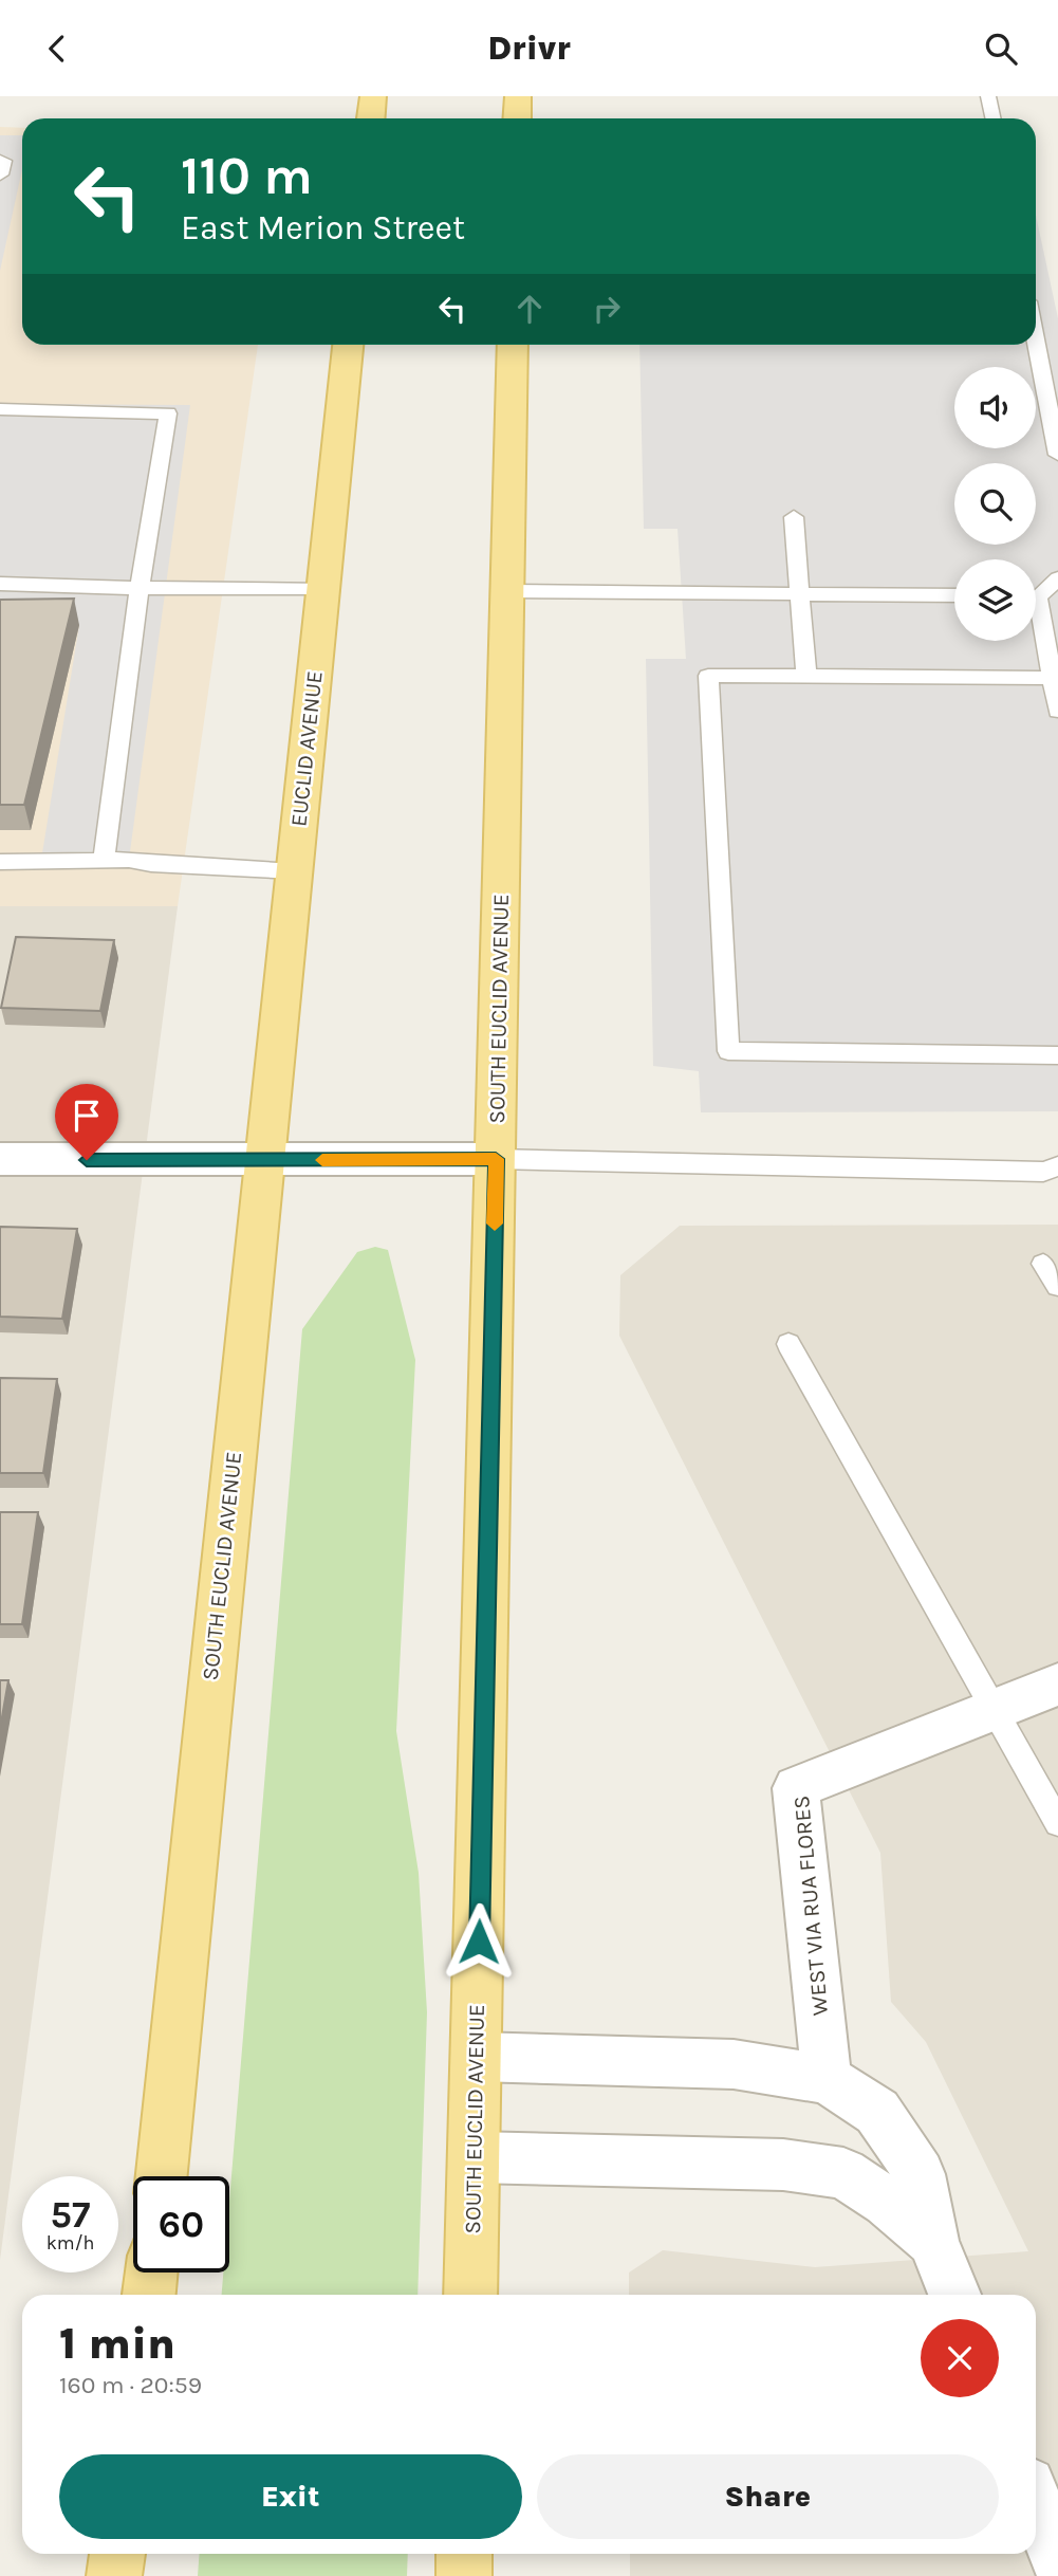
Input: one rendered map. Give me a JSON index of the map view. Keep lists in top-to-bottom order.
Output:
{
  "streets": {
    "main road": ["EUCLID AVENUE", "SOUTH EUCLID AVENUE"],
    "street": ["WEST VIA RUA FLORES"]
  },
  "crossings": [
    ["EUCLID AVENUE", "SOUTH EUCLID AVENUE"]
  ],
  "page": {
    "header": "Drivr",
    "turn": ["110 m", "East Merion Street"],
    "speed": "57 km/h",
    "limit": "60",
    "heading": ["1 min", "160 m · 20:59"],
    "buttons": ["Exit", "Share"]
  }
}
